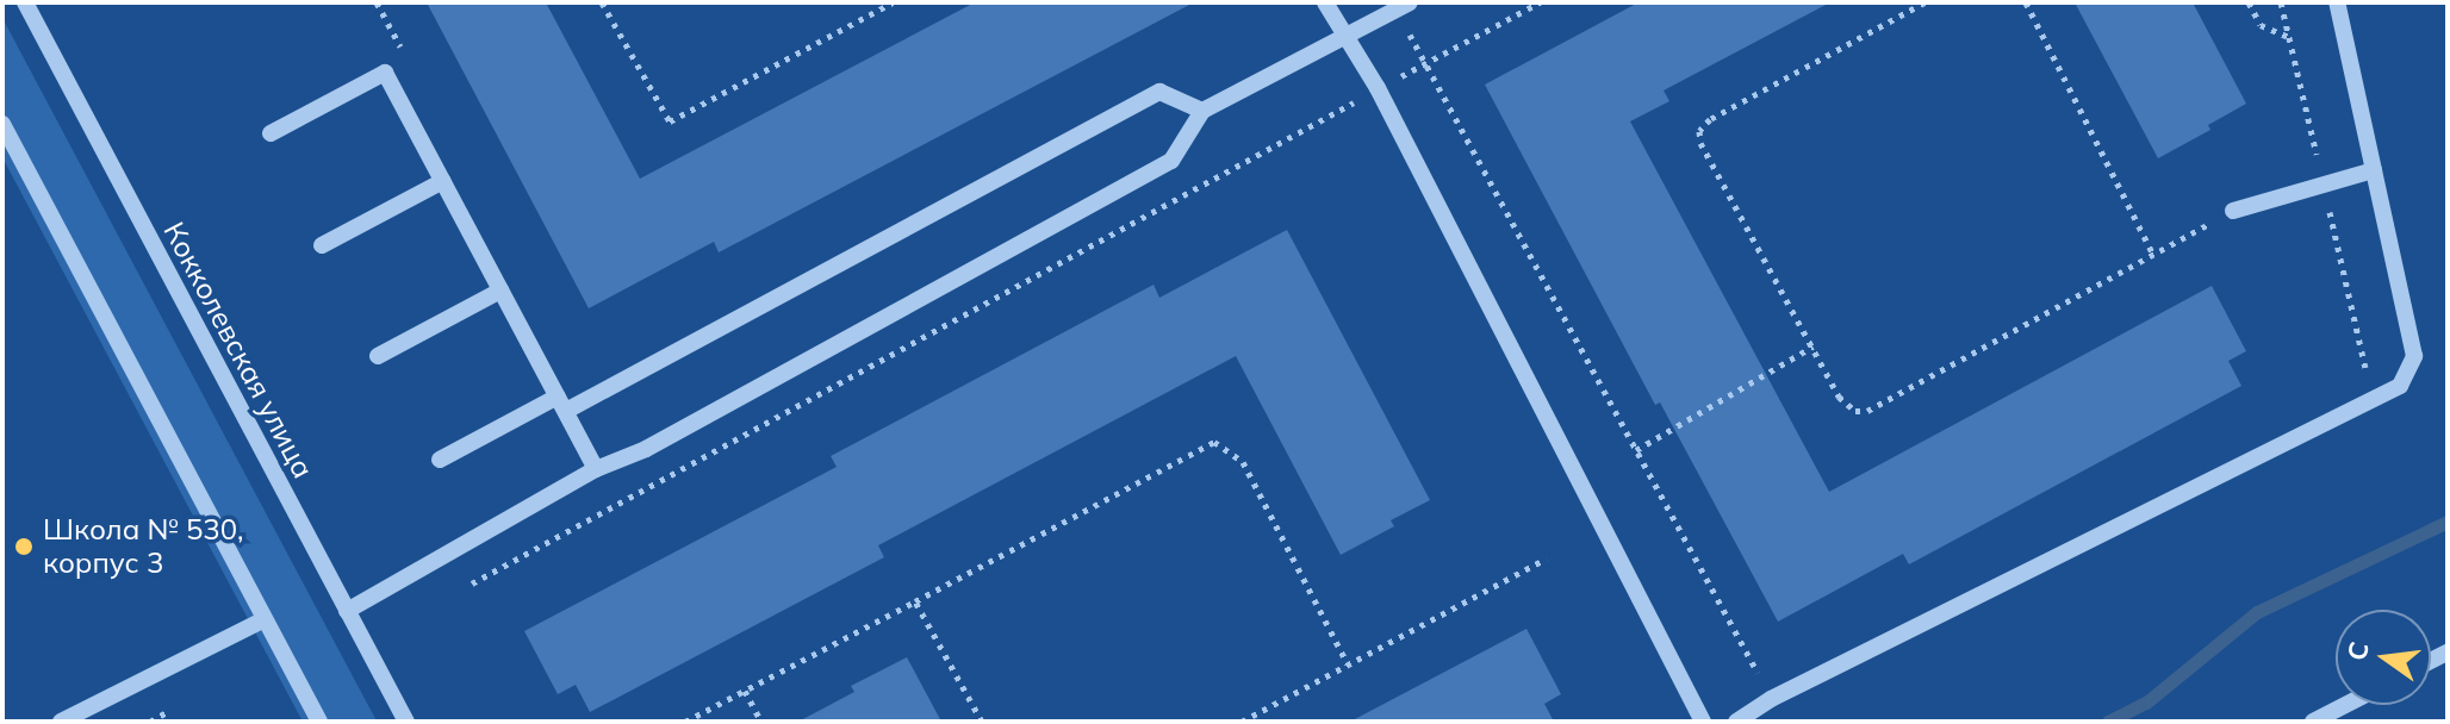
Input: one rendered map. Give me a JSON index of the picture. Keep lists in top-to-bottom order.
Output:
{
  "streets": {
    "street": ["Кокколевская улица"]
  },
  "places": ["Школа № 530, корпус 3"],
  "north": "left"
}
